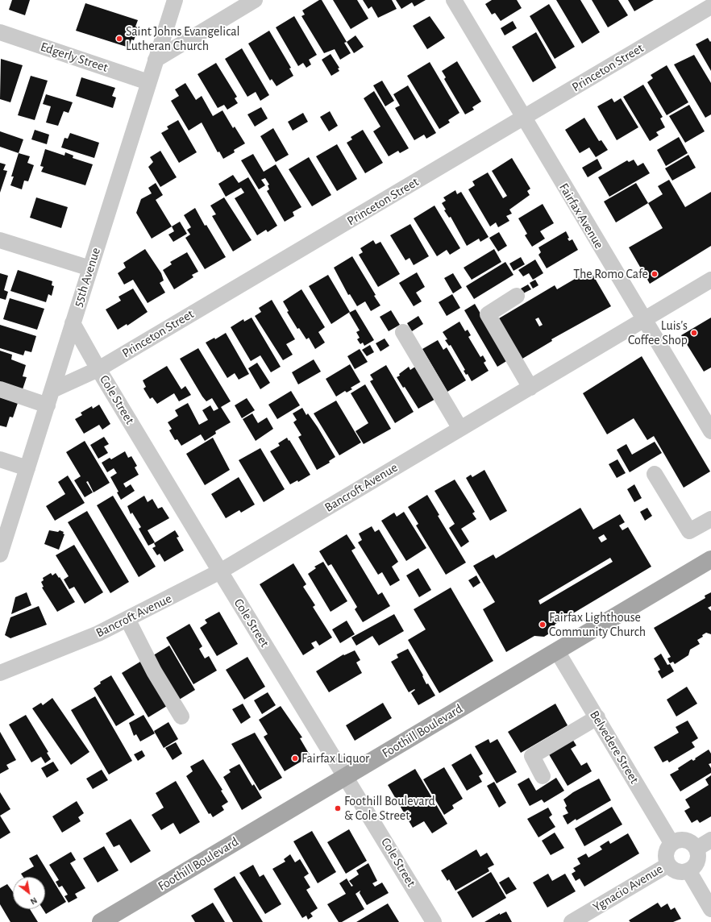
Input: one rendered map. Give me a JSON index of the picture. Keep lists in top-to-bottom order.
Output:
{
  "streets": {
    "main road": ["Foothill Boulevard"],
    "street": [
      "Edgerly Street",
      "Princeton Street",
      "Fairfax Avenue",
      "55th Avenue",
      "Cole Street",
      "Bancroft Avenue",
      "Belvedere Street",
      "Ygnacio Avenue"
    ]
  },
  "crossings": [
    ["Edgerly Street", "55th Avenue"],
    ["Princeton Street", "Fairfax Avenue"],
    ["Princeton Street", "55th Avenue"],
    ["Princeton Street", "Cole Street"],
    ["Fairfax Avenue", "Bancroft Avenue"],
    ["55th Avenue", "Cole Street"],
    ["Cole Street", "Bancroft Avenue"],
    ["Cole Street", "Foothill Boulevard"],
    ["Foothill Boulevard", "Belvedere Street"],
    ["Belvedere Street", "Ygnacio Avenue"]
  ],
  "places": [
    "Saint Johns Evangelical Lutheran Church",
    "The Romo Cafe",
    "Luis's Coffee Shop",
    "Fairfax Lighthouse Community Church",
    "Fairfax Liquor",
    "Foothill Boulevard & Cole Street"
  ],
  "north": "bottom right"
}
